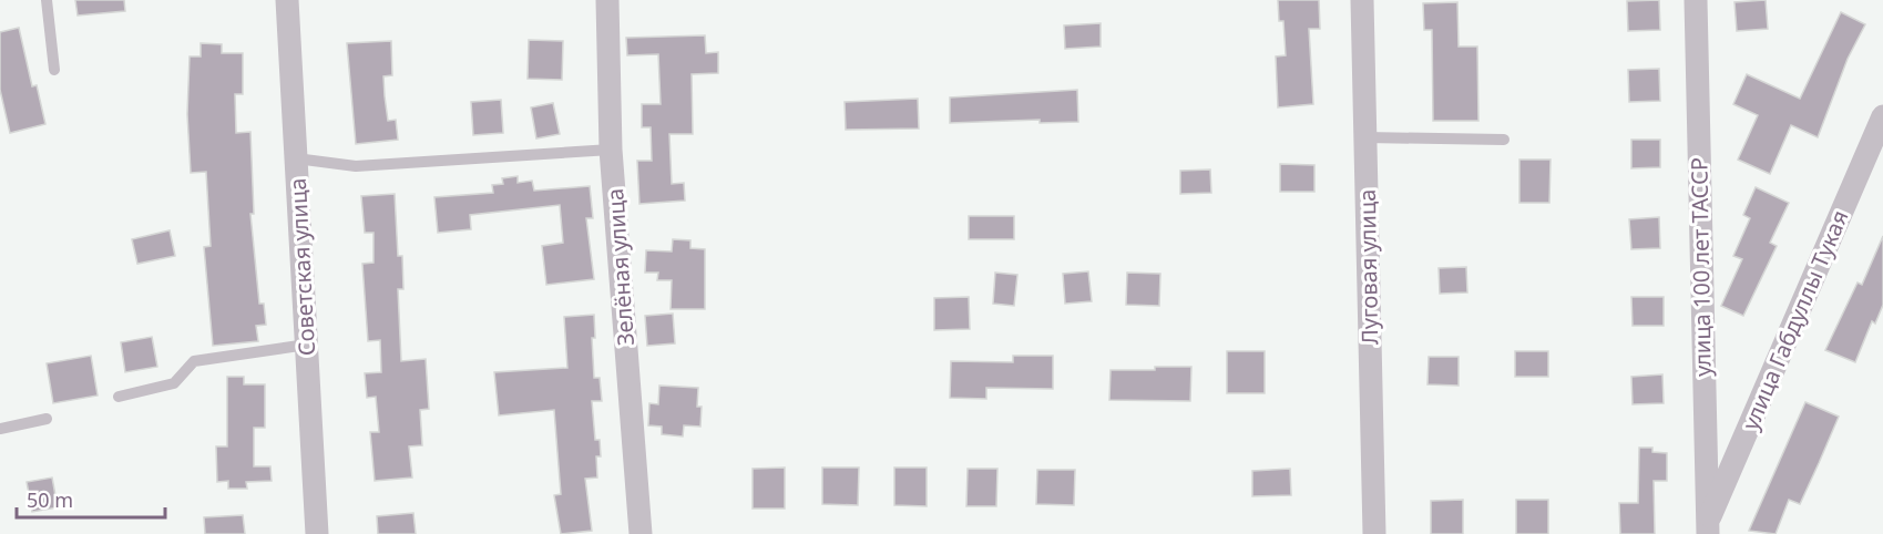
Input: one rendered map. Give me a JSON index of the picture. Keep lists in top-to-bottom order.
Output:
{
  "streets": {
    "street": [
      "Советская улица",
      "Зелёная улица",
      "Луговая улица",
      "улица 100 лет ТАССР",
      "улица Габдуллы Тукая"
    ]
  },
  "crossings": [
    ["улица 100 лет ТАССР", "улица Габдуллы Тукая"]
  ],
  "scale_bar": "50 m"
}
